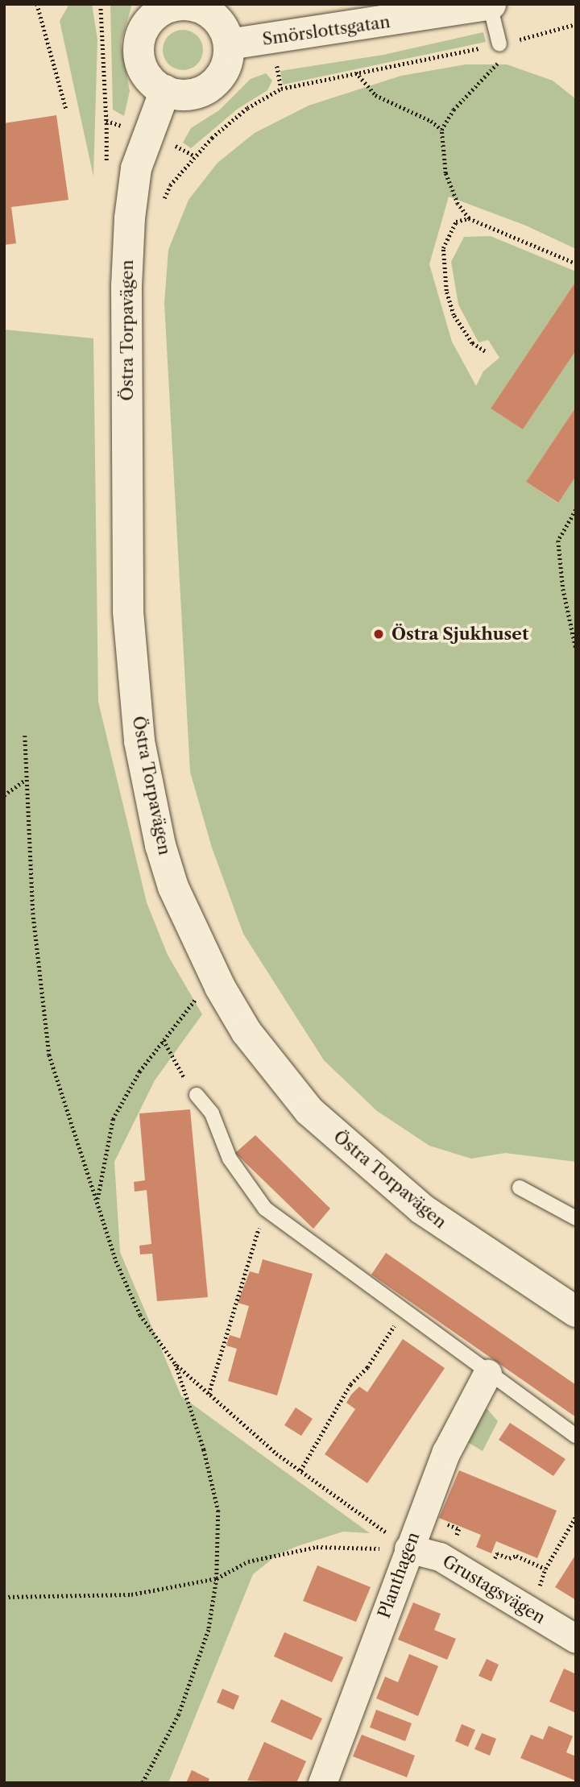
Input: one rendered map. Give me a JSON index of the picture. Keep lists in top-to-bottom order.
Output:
{
  "streets": {
    "street": [
      "Smörslottsgatan",
      "Östra Torpavägen",
      "Planthagen",
      "Grustagsvägen"
    ]
  },
  "crossings": [
    ["Smörslottsgatan", "Östra Torpavägen"],
    ["Planthagen", "Grustagsvägen"]
  ],
  "places": ["Östra Sjukhuset"]
}
